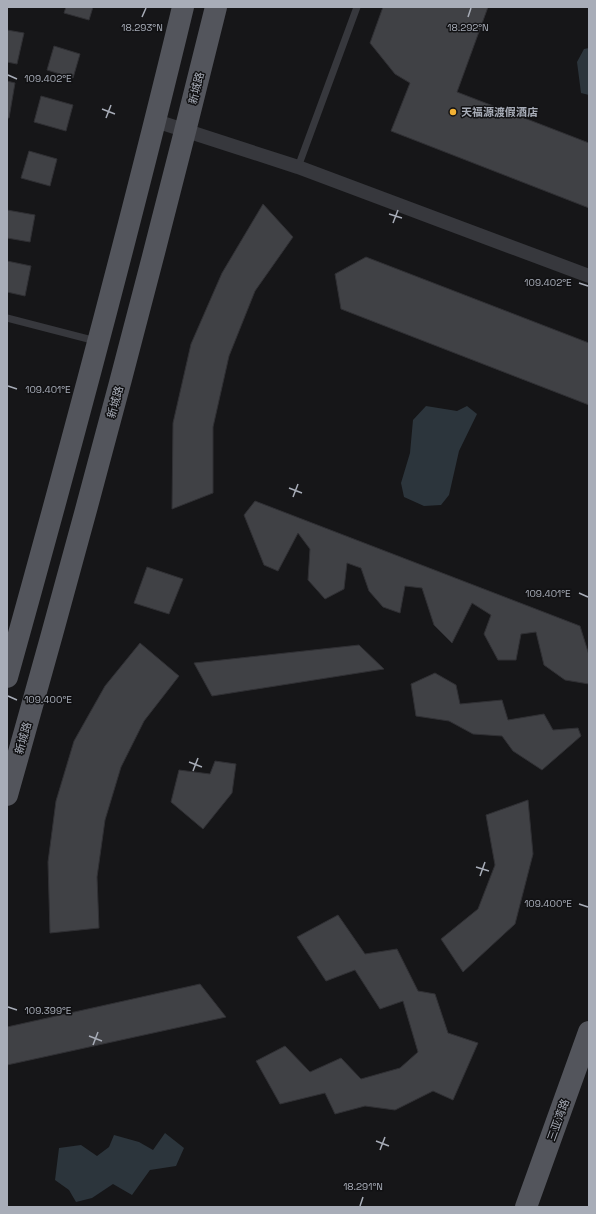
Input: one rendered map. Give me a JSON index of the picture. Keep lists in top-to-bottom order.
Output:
{
  "streets": {
    "main road": ["新城路", "三亚湾路"]
  },
  "places": ["天福源渡假酒店"],
  "coordinates": [
    "18.293°N",
    "18.292°N",
    "109.402°E",
    "109.401°E",
    "109.400°E",
    "109.399°E",
    "18.291°N"
  ]
}
